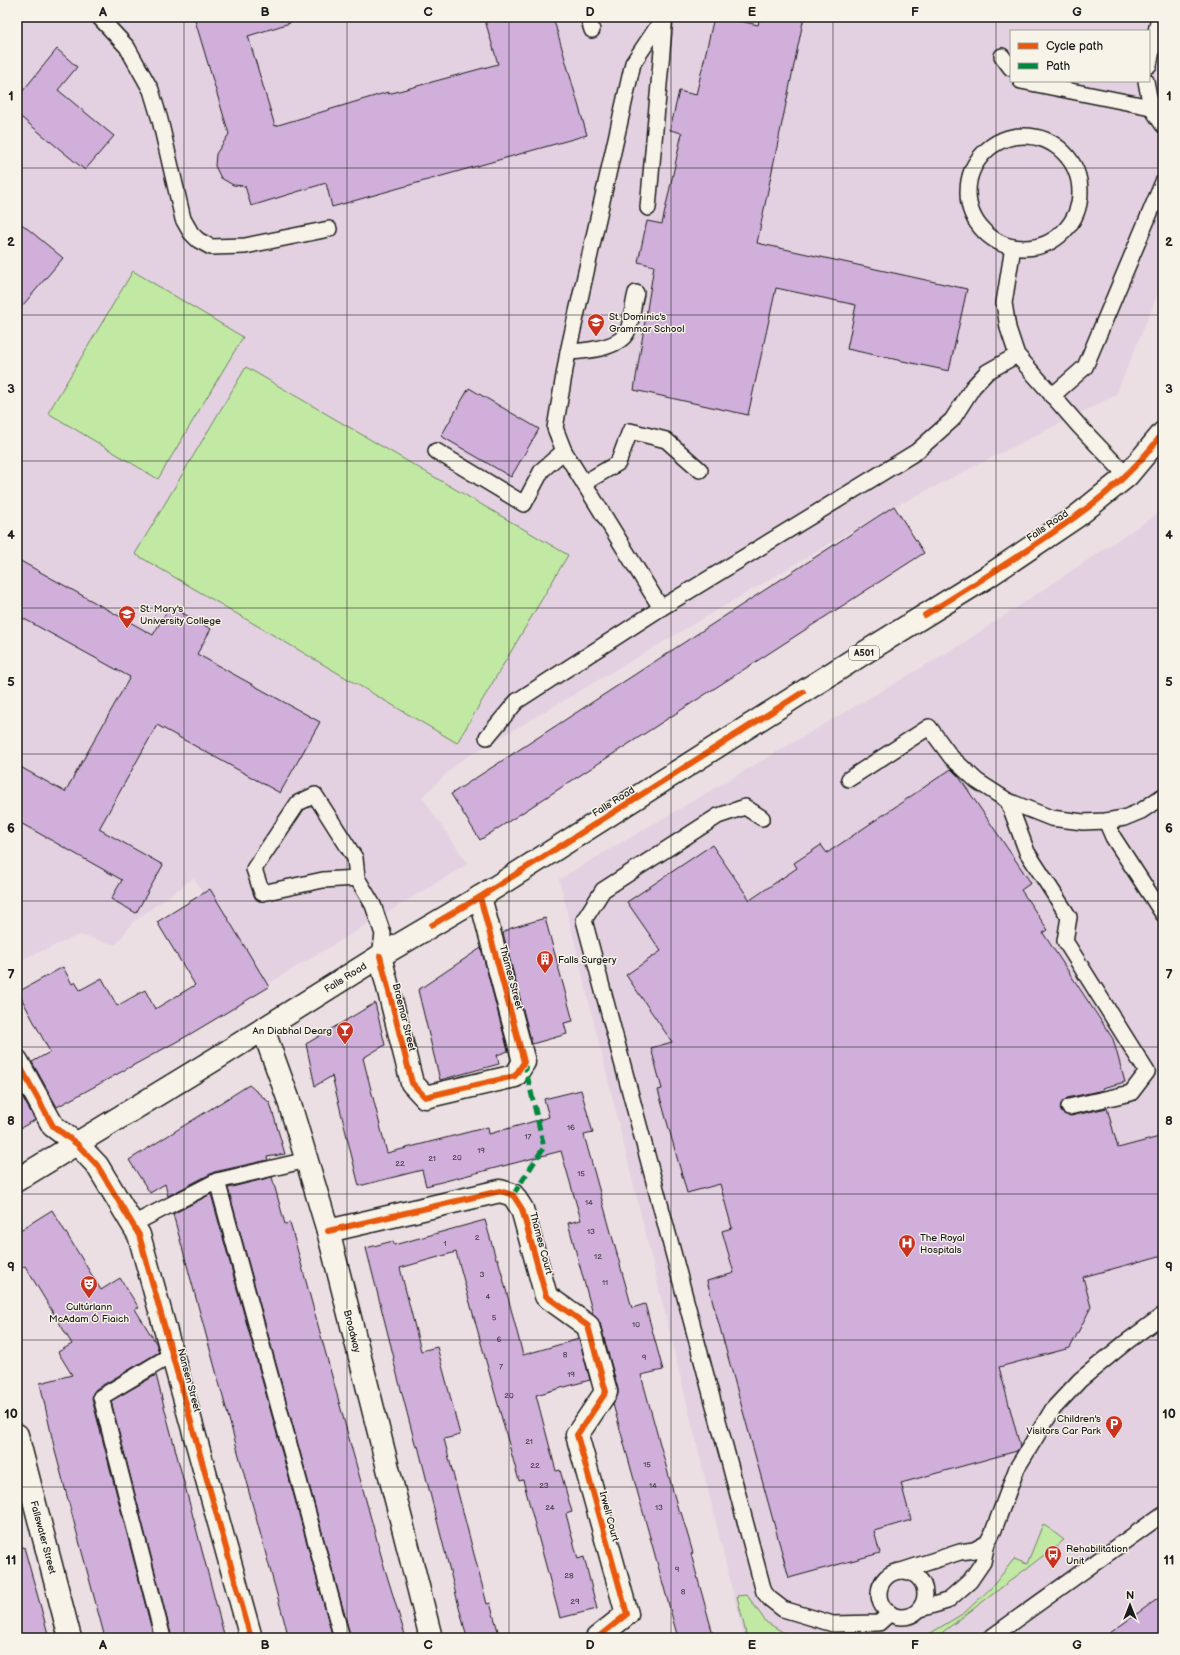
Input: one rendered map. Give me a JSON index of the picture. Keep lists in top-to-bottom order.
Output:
{
  "streets": {
    "street": [
      "Falls Road",
      "A501",
      "Thames Street",
      "Braemar Street",
      "Thames Court",
      "Broadway",
      "Nansen Street",
      "Irwell Court",
      "Fallswater Street"
    ]
  },
  "crossings": [
    ["Falls Road", "Thames Street"],
    ["Falls Road", "Braemar Street"],
    ["Falls Road", "Broadway"],
    ["Falls Road", "Nansen Street"],
    ["Thames Street", "Braemar Street"],
    ["Thames Court", "Broadway"],
    ["Thames Court", "Irwell Court"]
  ],
  "places": {
    "school or university": ["St. Dominic's Grammar School", "St. Mary's University College"],
    "building": ["Falls Surgery"],
    "bar": ["An Diabhal Dearg"],
    "hospital": ["The Royal Hospitals"],
    "theatre": ["Cultúrlann McAdam Ó Fiaich"],
    "parking": ["Children's Visitors Car Park"],
    "bus stop": ["Rehabilitation Unit"]
  },
  "house_numbers": [
    "16",
    "17",
    "19",
    "20",
    "21",
    "22",
    "15",
    "14",
    "13",
    "2",
    "1",
    "12",
    "3",
    "11",
    "4",
    "5",
    "10",
    "6",
    "8",
    "9",
    "7",
    "19",
    "20",
    "21",
    "15",
    "22",
    "23",
    "14",
    "24",
    "13",
    "9",
    "28",
    "8",
    "29"
  ],
  "legend": ["Cycle path", "Path"],
  "north": "top",
  "grid": {
    "columns": [
      "A",
      "B",
      "C",
      "D",
      "E",
      "F",
      "G"
    ],
    "rows": [
      "1",
      "2",
      "3",
      "4",
      "5",
      "6",
      "7",
      "8",
      "9",
      "10",
      "11"
    ]
  }
}
